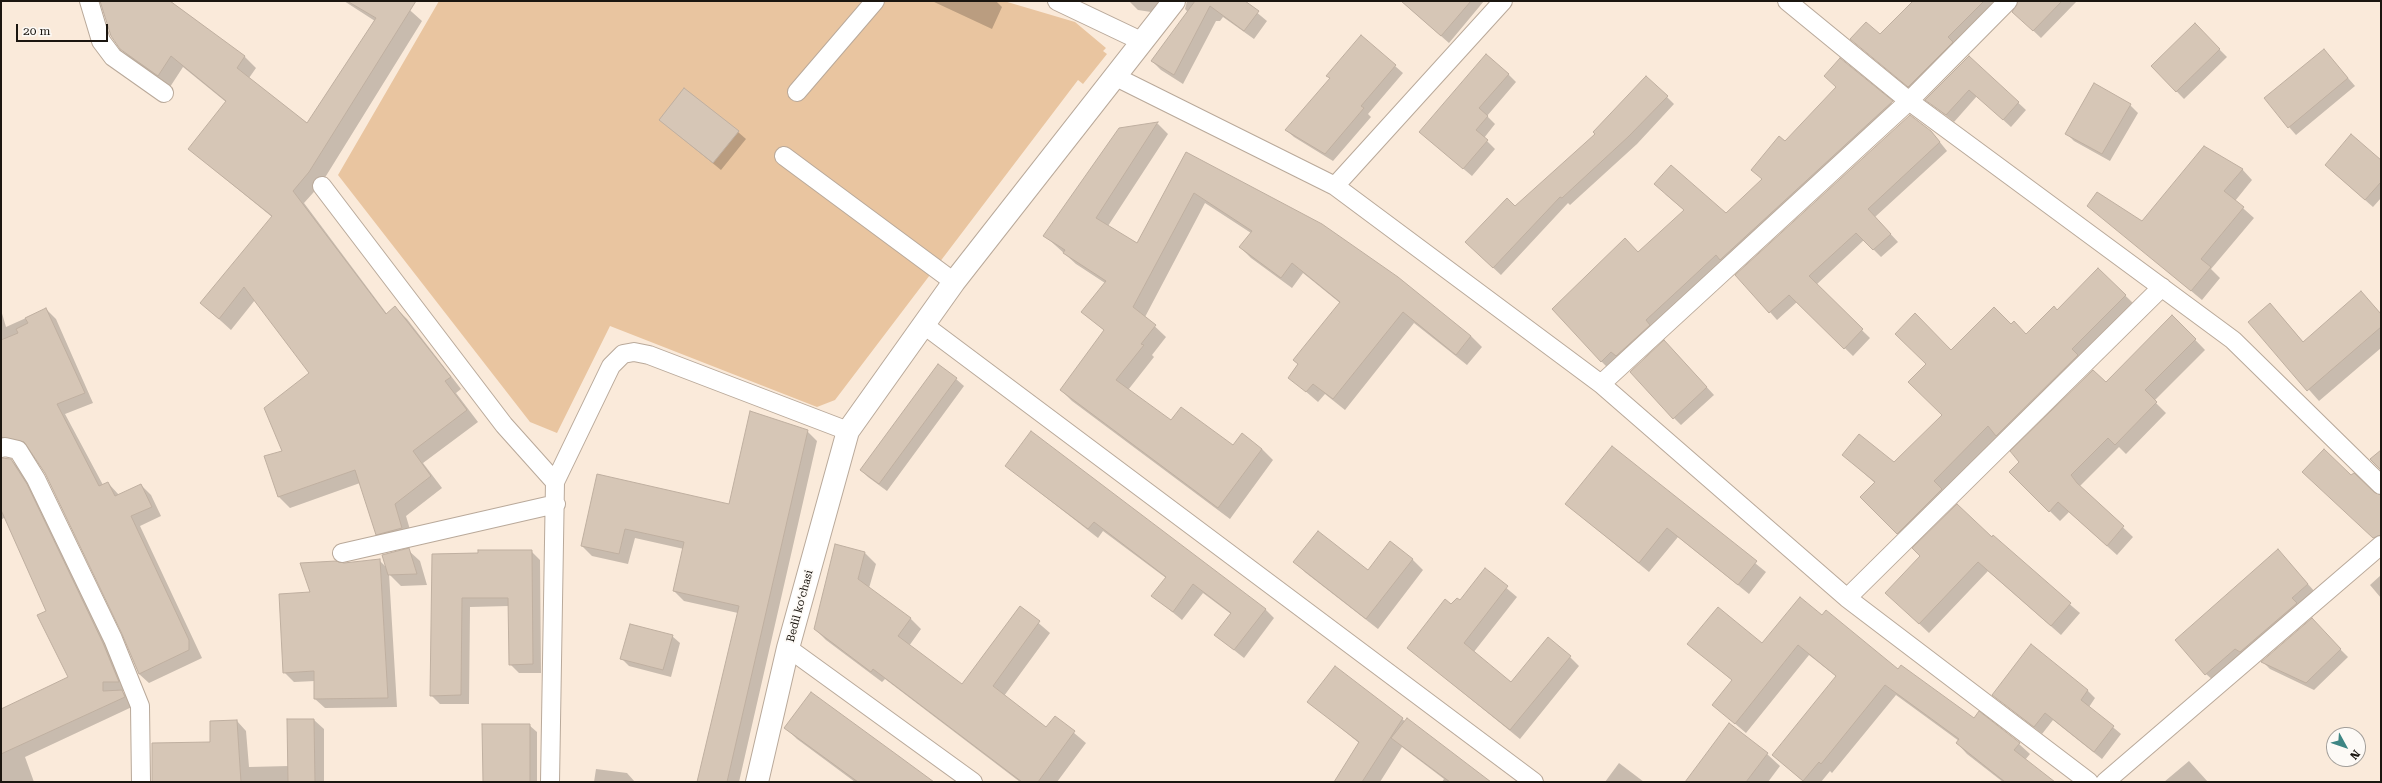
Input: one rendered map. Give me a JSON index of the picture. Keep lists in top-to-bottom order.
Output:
{
  "streets": {
    "street": ["Bedil koʻchasi"]
  },
  "scale_bar": "20 m",
  "north": "bottom right"
}
